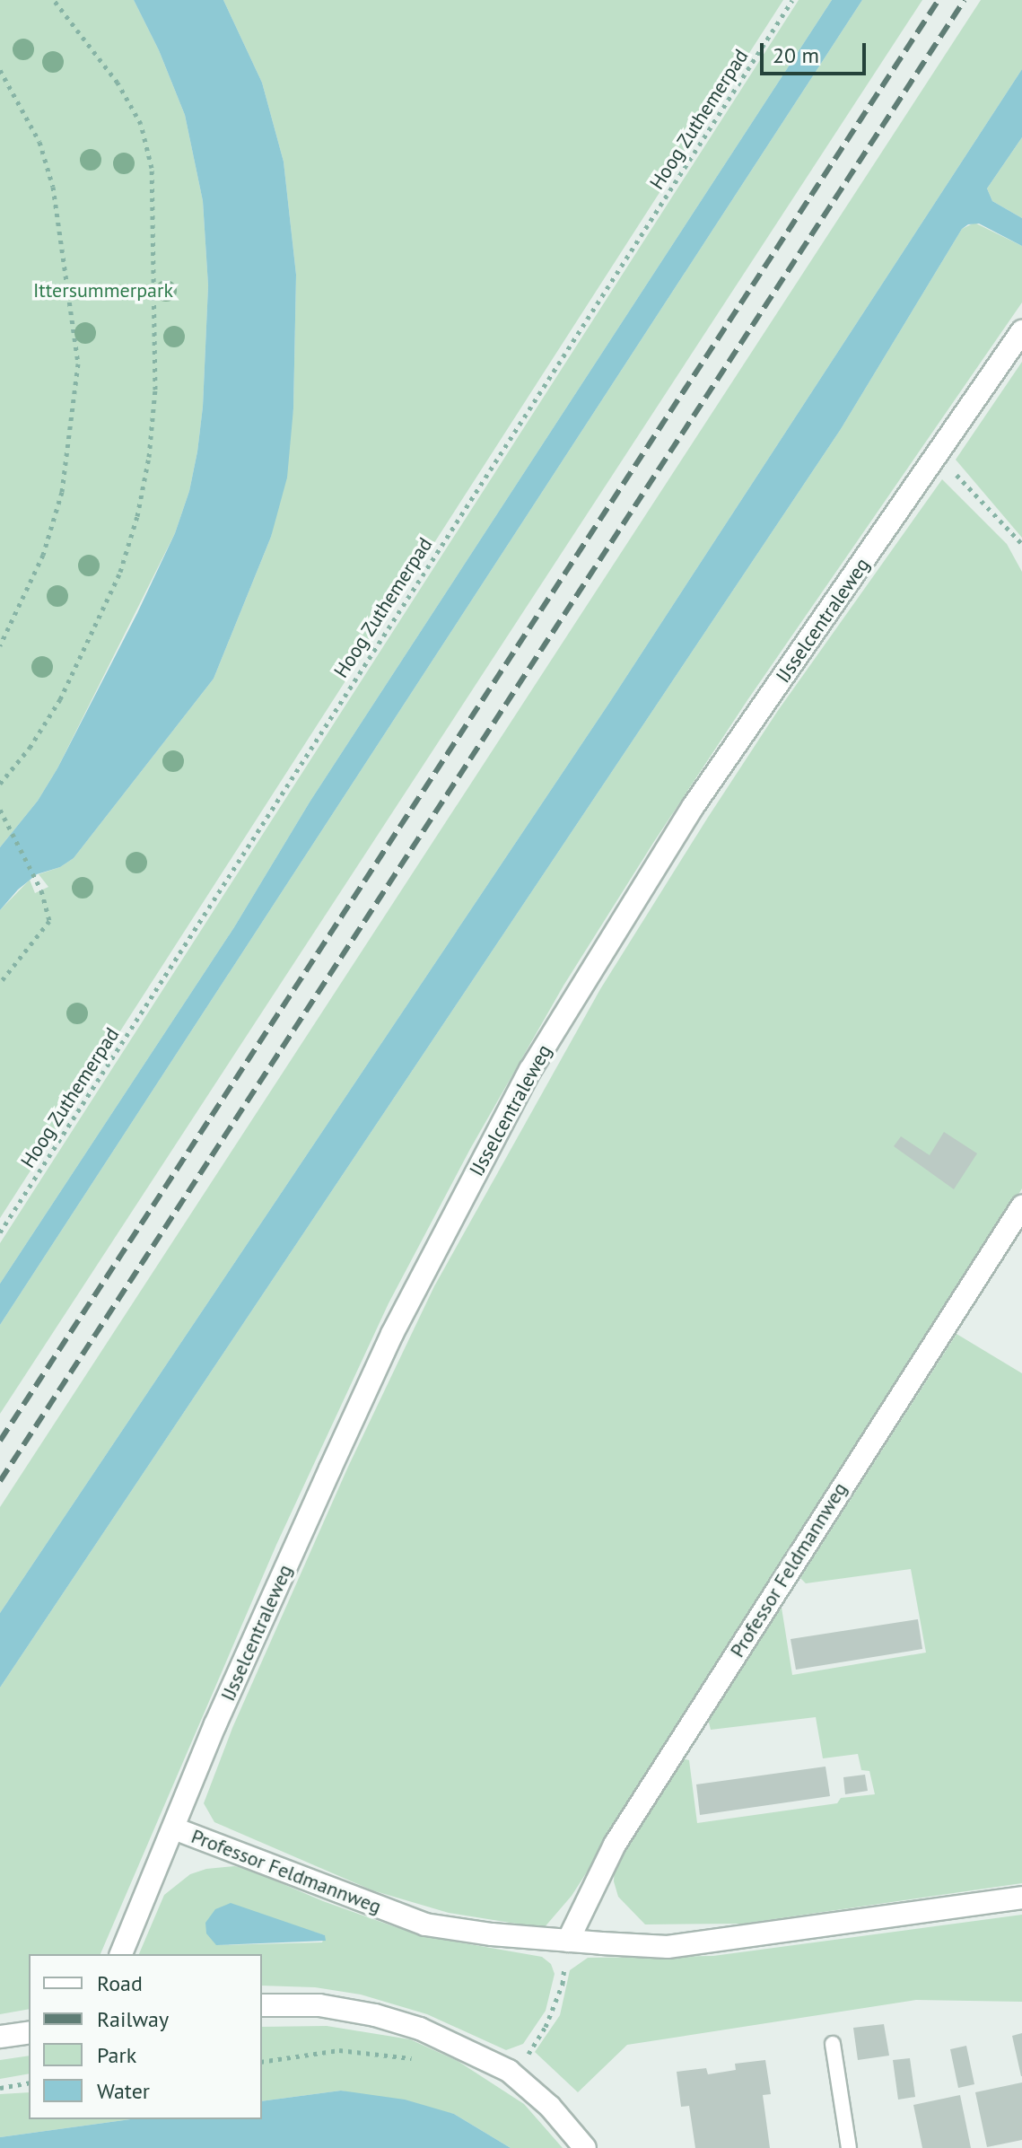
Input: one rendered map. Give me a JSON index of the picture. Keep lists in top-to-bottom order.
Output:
{
  "streets": {
    "street": ["IJsselcentraleweg", "Professor Feldmannweg"],
    "path": ["Hoog Zuthemerpad"]
  },
  "crossings": [
    ["IJsselcentraleweg", "Professor Feldmannweg"]
  ],
  "parks": ["Ittersummerpark"],
  "legend": [
    "Road",
    "Railway",
    "Park",
    "Water"
  ],
  "scale_bar": "20 m"
}
